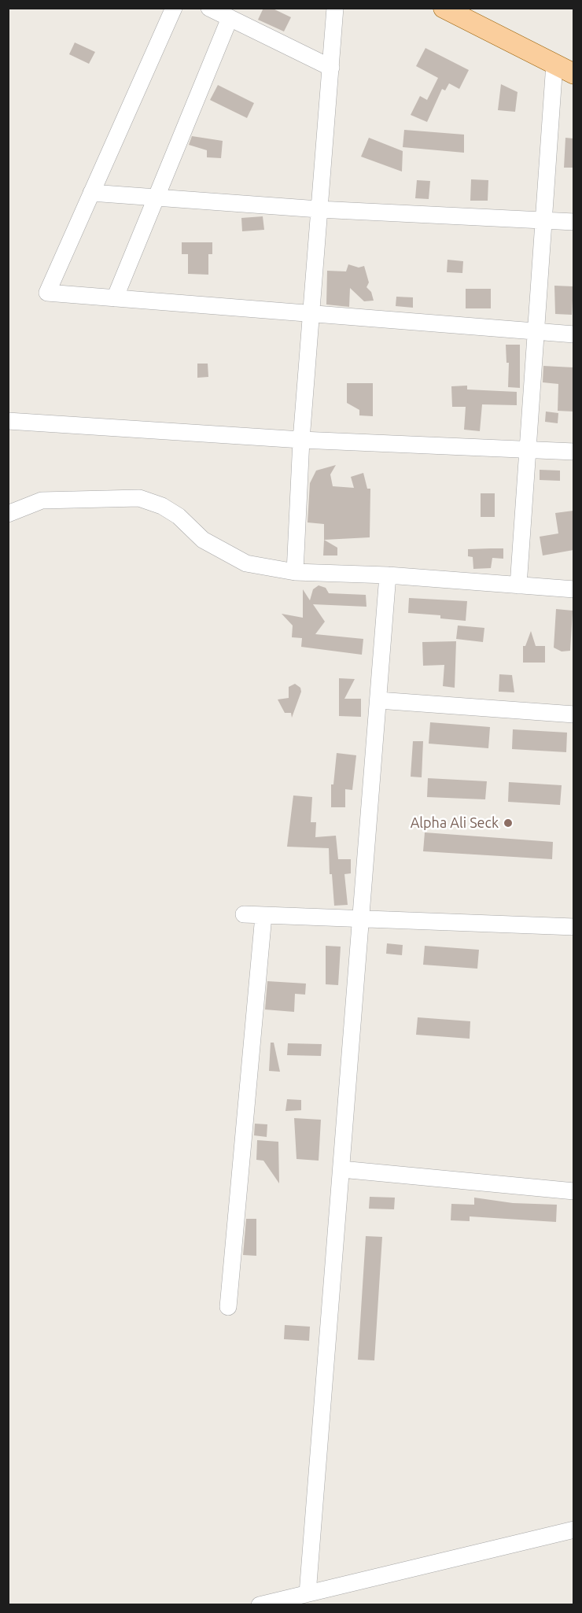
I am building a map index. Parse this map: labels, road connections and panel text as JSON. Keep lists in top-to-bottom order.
{
  "places": ["Alpha Ali Seck"]
}
